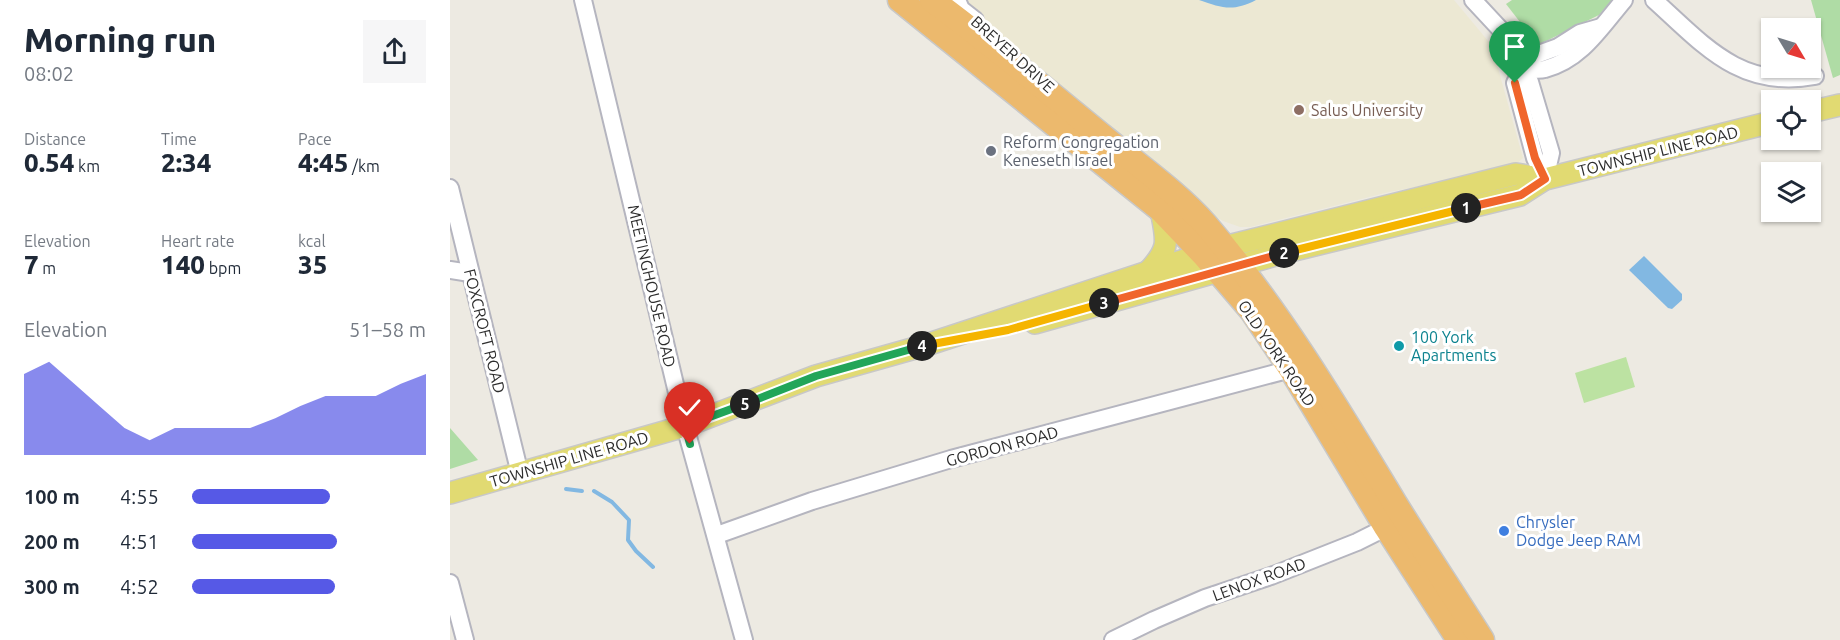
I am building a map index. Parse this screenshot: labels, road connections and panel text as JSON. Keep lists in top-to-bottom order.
{
  "streets": {
    "highway": ["OLD YORK ROAD"],
    "main road": ["TOWNSHIP LINE ROAD"],
    "street": [
      "BREYER DRIVE",
      "MEETINGHOUSE ROAD",
      "FOXCROFT ROAD",
      "GORDON ROAD",
      "LENOX ROAD"
    ]
  },
  "crossings": [
    ["BREYER DRIVE", "OLD YORK ROAD"],
    ["TOWNSHIP LINE ROAD", "MEETINGHOUSE ROAD"],
    ["TOWNSHIP LINE ROAD", "FOXCROFT ROAD"],
    ["TOWNSHIP LINE ROAD", "OLD YORK ROAD"],
    ["MEETINGHOUSE ROAD", "GORDON ROAD"],
    ["OLD YORK ROAD", "GORDON ROAD"],
    ["OLD YORK ROAD", "LENOX ROAD"]
  ],
  "places": [
    "Salus University",
    "Reform Congregation Keneseth Israel",
    "100 York Apartments",
    "Chrysler Dodge Jeep RAM"
  ],
  "north": "bottom right",
  "page": {
    "heading": ["Morning run", "08:02"],
    "stats": [
      ["Distance", "0.54 km"],
      ["Time", "2:34"],
      ["Pace", "4:45 /km"],
      ["Elevation", "7 m"],
      ["Heart rate", "140 bpm"],
      ["kcal", "35"]
    ],
    "pins": [
      "1",
      "2",
      "3",
      "4",
      "5"
    ],
    "chart": ["Elevation", "51–58 m"],
    "list": [
      {
        "name": "100 m",
        "note": "4:55"
      },
      {
        "name": "200 m",
        "note": "4:51"
      },
      {
        "name": "300 m",
        "note": "4:52"
      }
    ]
  }
}
